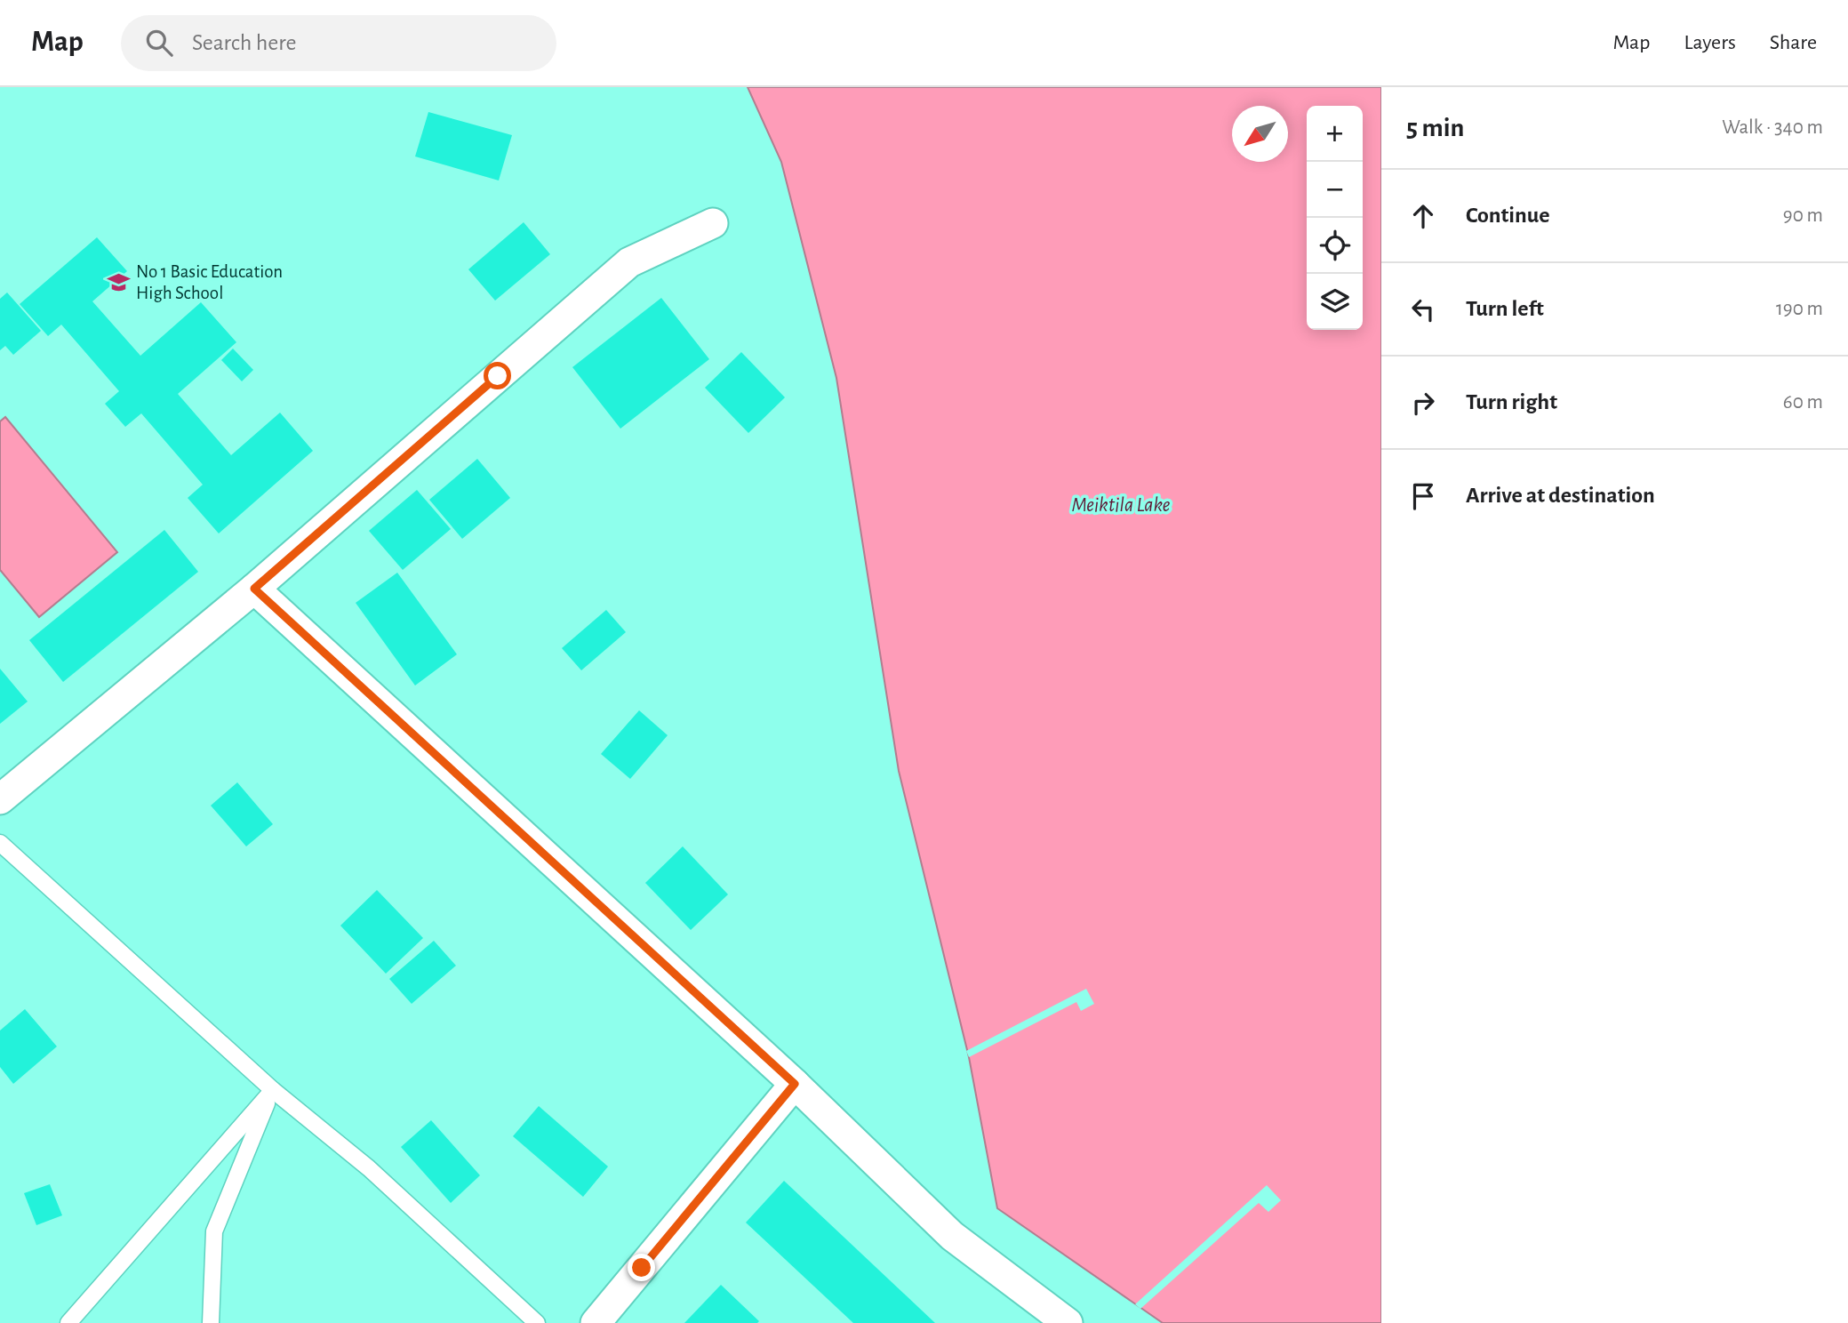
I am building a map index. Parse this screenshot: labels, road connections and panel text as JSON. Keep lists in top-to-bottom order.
{
  "water": ["Meiktila Lake"],
  "places": {
    "school or university": ["No 1 Basic Education High School"]
  },
  "north": "bottom left",
  "page": {
    "header": "Map",
    "search": "Search here",
    "nav": ["Map", "Layers", "Share"],
    "heading": ["5 min", "Walk · 340 m"],
    "map_buttons": ["+", "−"],
    "list": [
      ["Continue", "90 m"],
      ["Turn left", "190 m"],
      ["Turn right", "60 m"],
      "Arrive at destination"
    ]
  }
}
